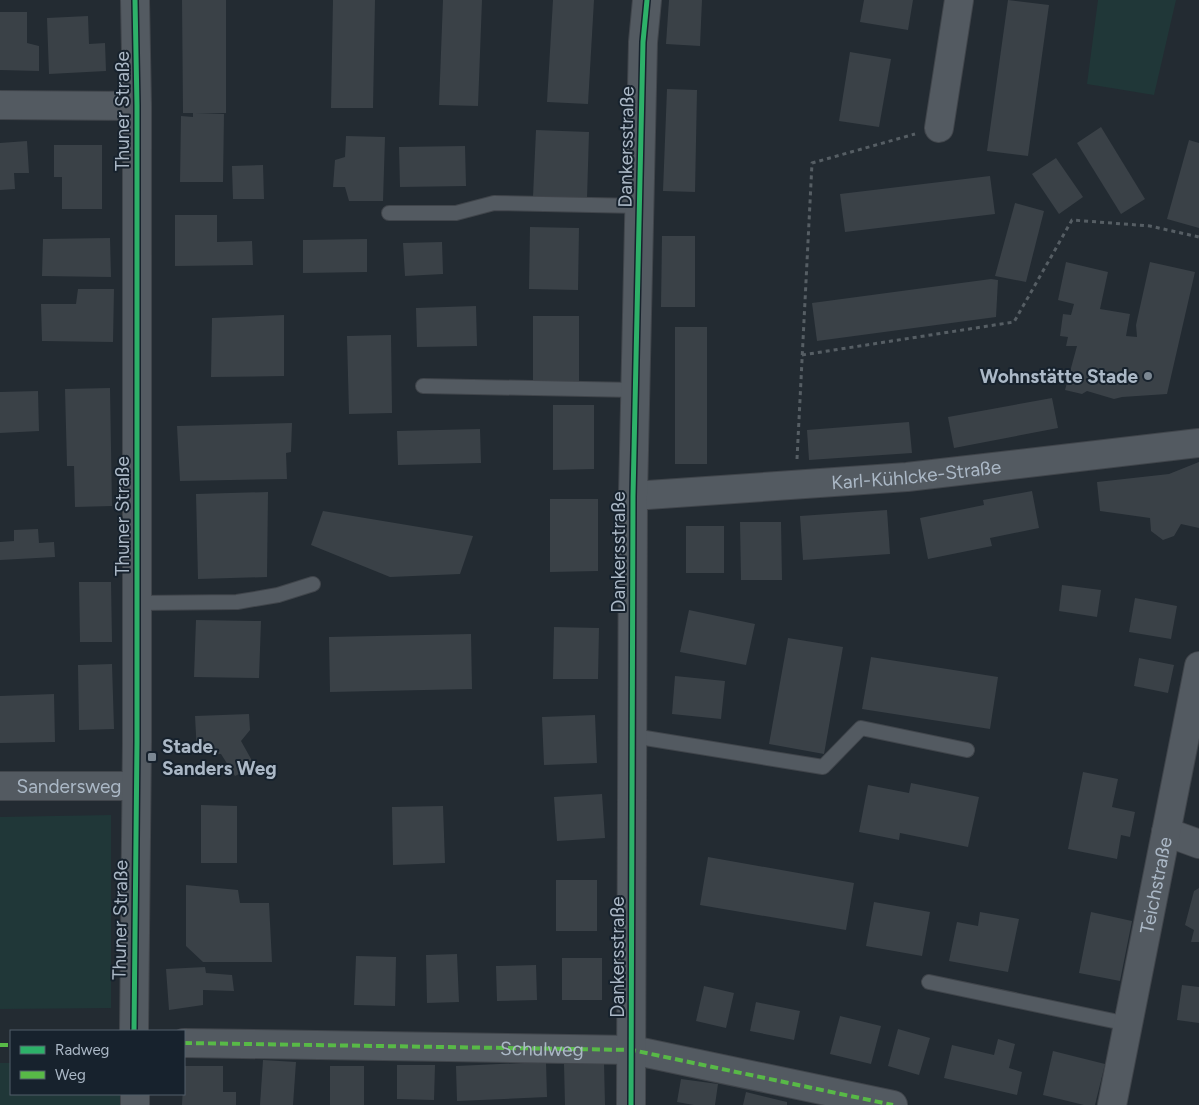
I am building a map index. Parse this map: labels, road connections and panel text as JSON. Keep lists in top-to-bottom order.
{
  "streets": {
    "street": [
      "Thuner Straße",
      "Dankersstraße",
      "Karl-Kühlcke-Straße",
      "Sandersweg",
      "Teichstraße",
      "Schulweg"
    ]
  },
  "crossings": [
    ["Thuner Straße", "Sandersweg"],
    ["Dankersstraße", "Karl-Kühlcke-Straße"],
    ["Dankersstraße", "Schulweg"]
  ],
  "places": {
    "other": ["Wohnstätte Stade"],
    "transit": ["Stade, Sanders Weg"]
  },
  "legend": ["Radweg", "Weg"]
}
